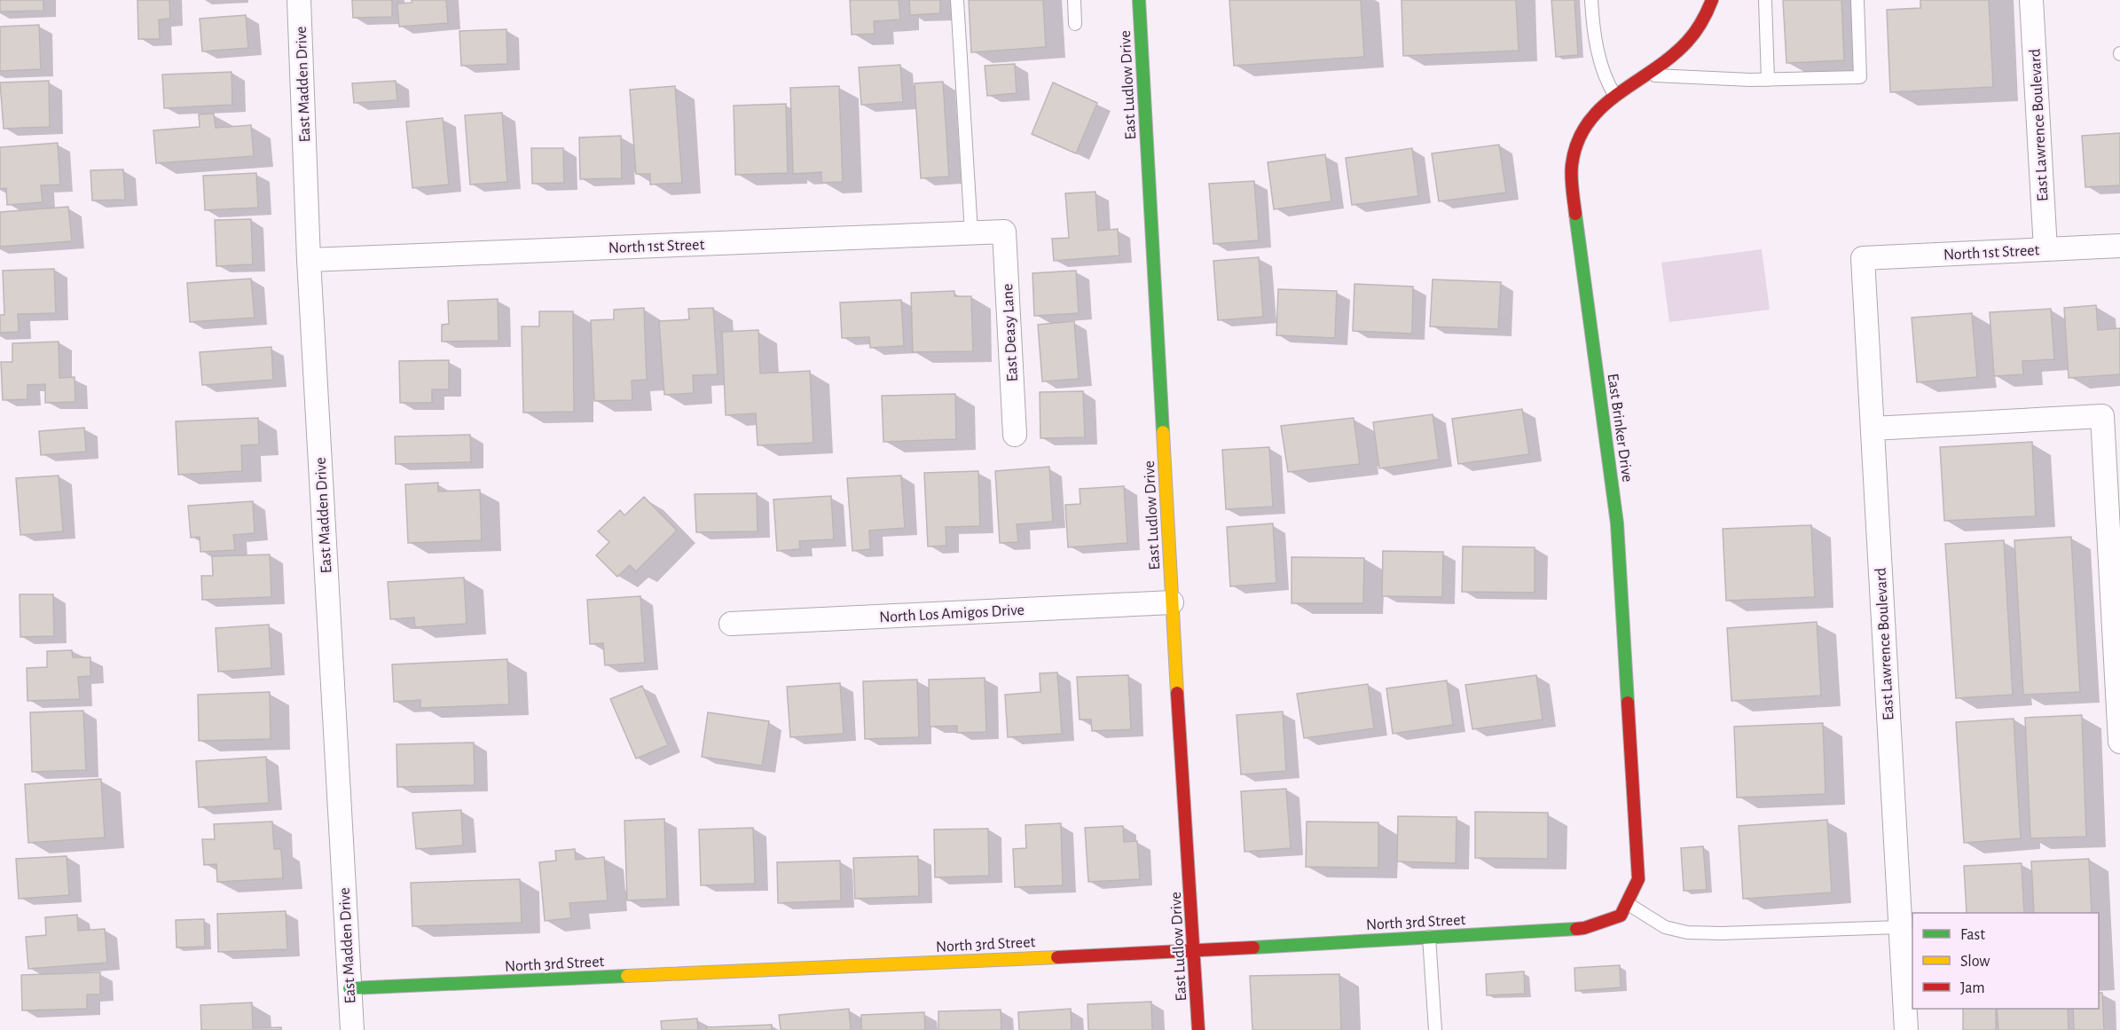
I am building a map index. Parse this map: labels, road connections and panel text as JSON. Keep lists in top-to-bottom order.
{
  "streets": {
    "street": [
      "East Madden Drive",
      "East Ludlow Drive",
      "East Lawrence Boulevard",
      "North 1st Street",
      "East Deasy Lane",
      "East Brinker Drive",
      "North Los Amigos Drive",
      "North 3rd Street"
    ]
  },
  "crossings": [
    ["East Madden Drive", "North 1st Street"],
    ["East Madden Drive", "North 3rd Street"],
    ["East Ludlow Drive", "North Los Amigos Drive"],
    ["East Ludlow Drive", "North 3rd Street"],
    ["East Lawrence Boulevard", "North 1st Street"],
    ["North 1st Street", "East Deasy Lane"],
    ["East Brinker Drive", "North 3rd Street"]
  ],
  "legend": ["Fast", "Slow", "Jam"]
}
